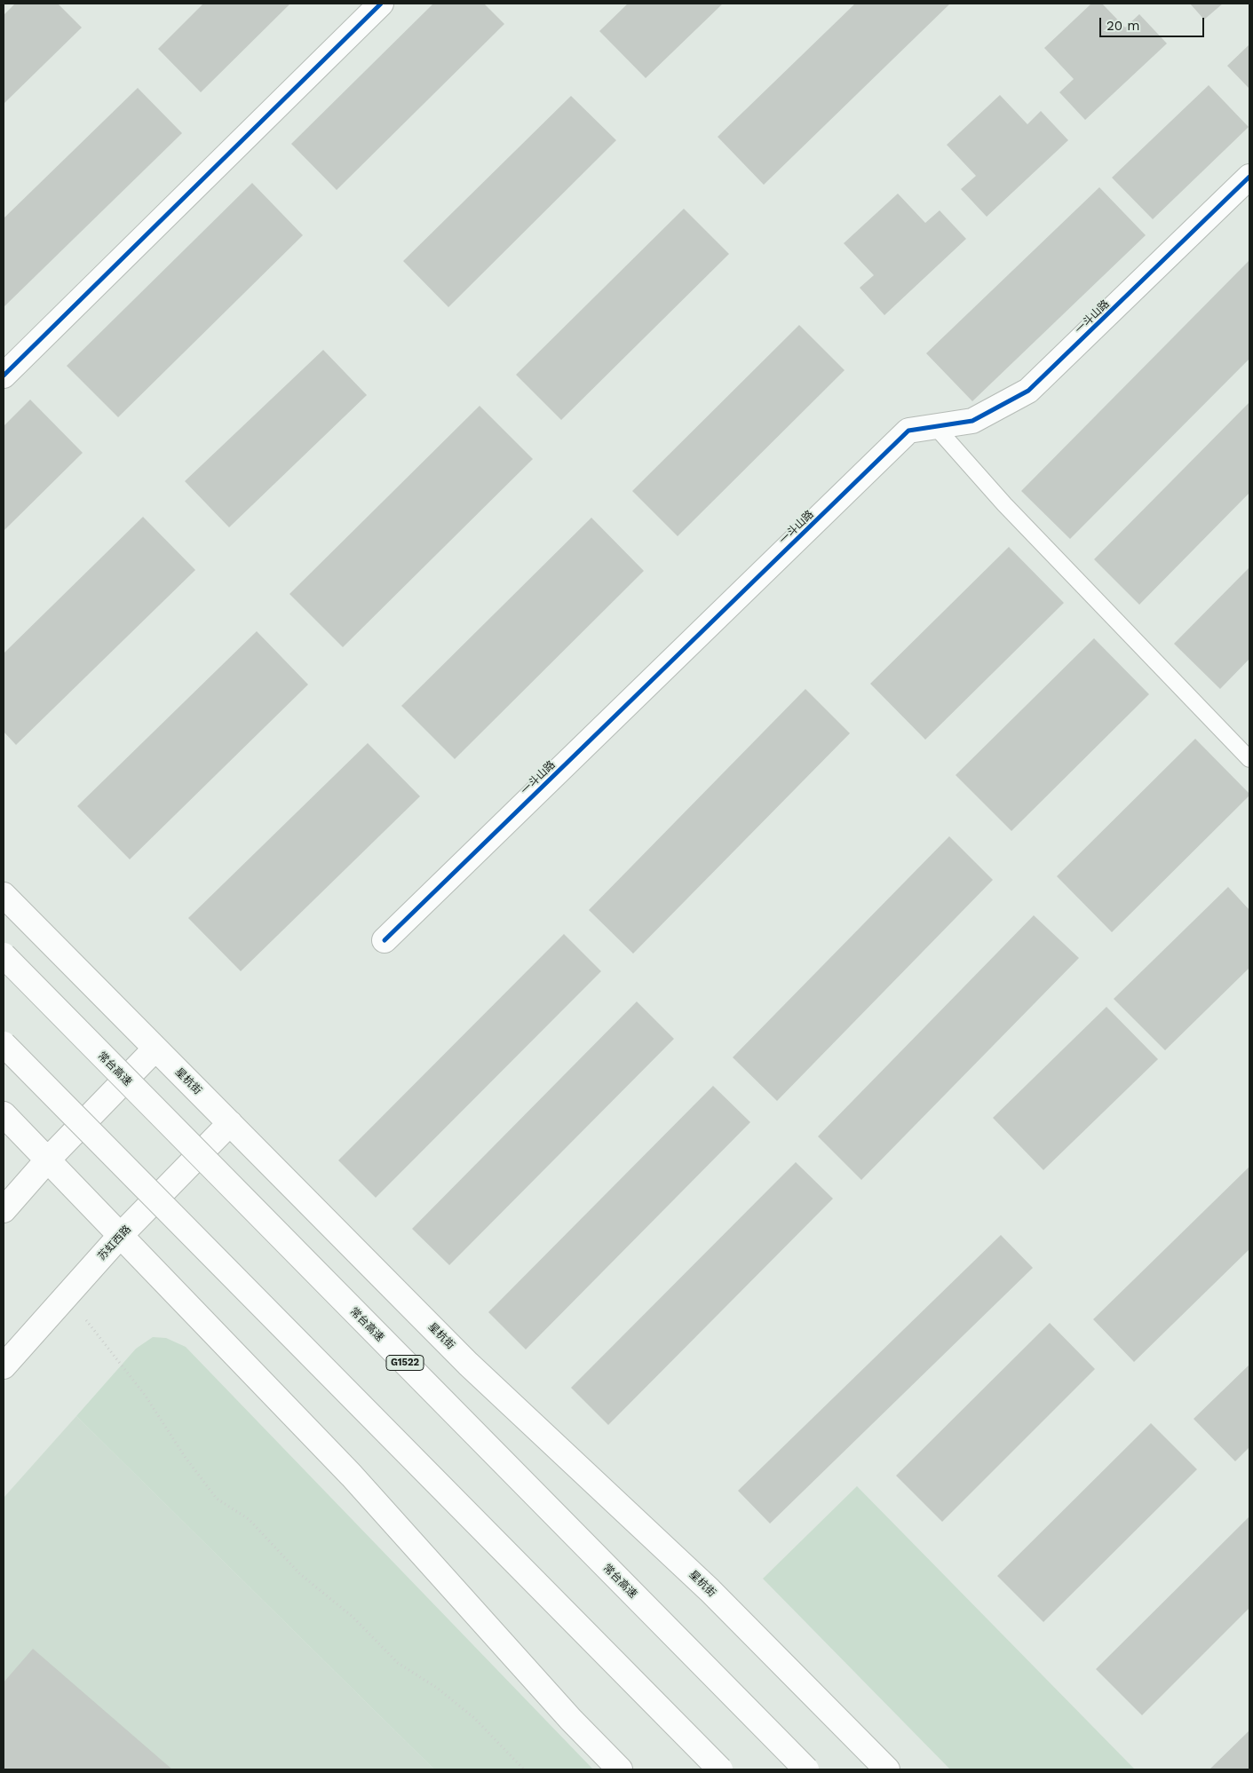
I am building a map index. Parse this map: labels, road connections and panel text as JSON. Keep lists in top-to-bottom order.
{
  "streets": {
    "main road": [
      "一斗山路",
      "常台高速",
      "星杭街",
      "苏虹西路",
      "G1522"
    ]
  },
  "crossings": [
    ["星杭街", "苏虹西路"]
  ],
  "scale_bar": "20 m"
}
